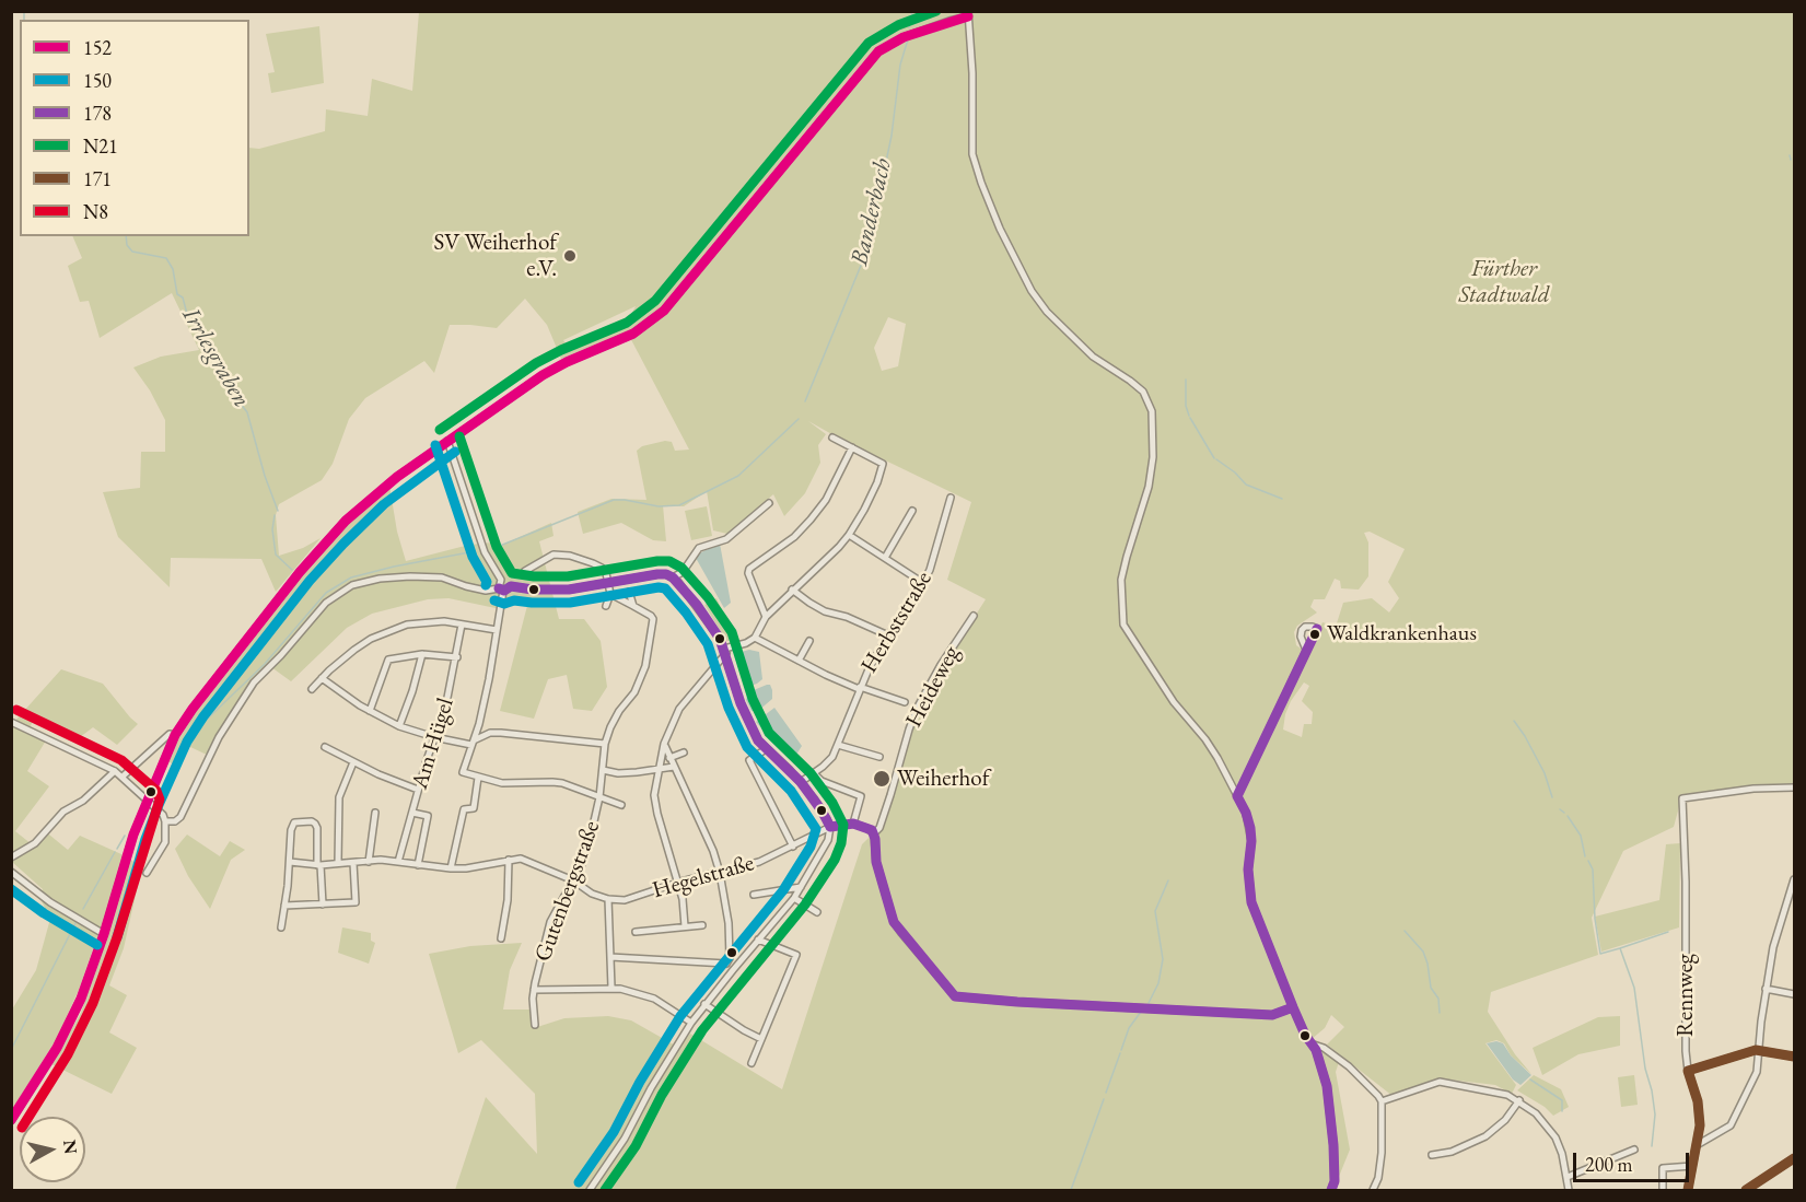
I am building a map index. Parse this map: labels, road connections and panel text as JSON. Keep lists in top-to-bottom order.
{
  "streets": {
    "street": [
      "Herbststraße",
      "Heideweg",
      "Am Hügel",
      "Hegelstraße",
      "Gutenbergstraße",
      "Rennweg"
    ]
  },
  "water": ["Banderbach", "Irrlesgraben"],
  "parks": ["Fürther Stadtwald"],
  "places": ["SV Weiherhof e.V.", "Waldkrankenhaus", "Weiherhof"],
  "lines": [
    "transit line N21",
    "transit line 152",
    "transit line 150",
    "transit line 178",
    "transit line N8",
    "transit line 171"
  ],
  "legend": [
    "152",
    "150",
    "178",
    "N21",
    "171",
    "N8"
  ],
  "scale_bar": "200 m",
  "north": "right"
}
